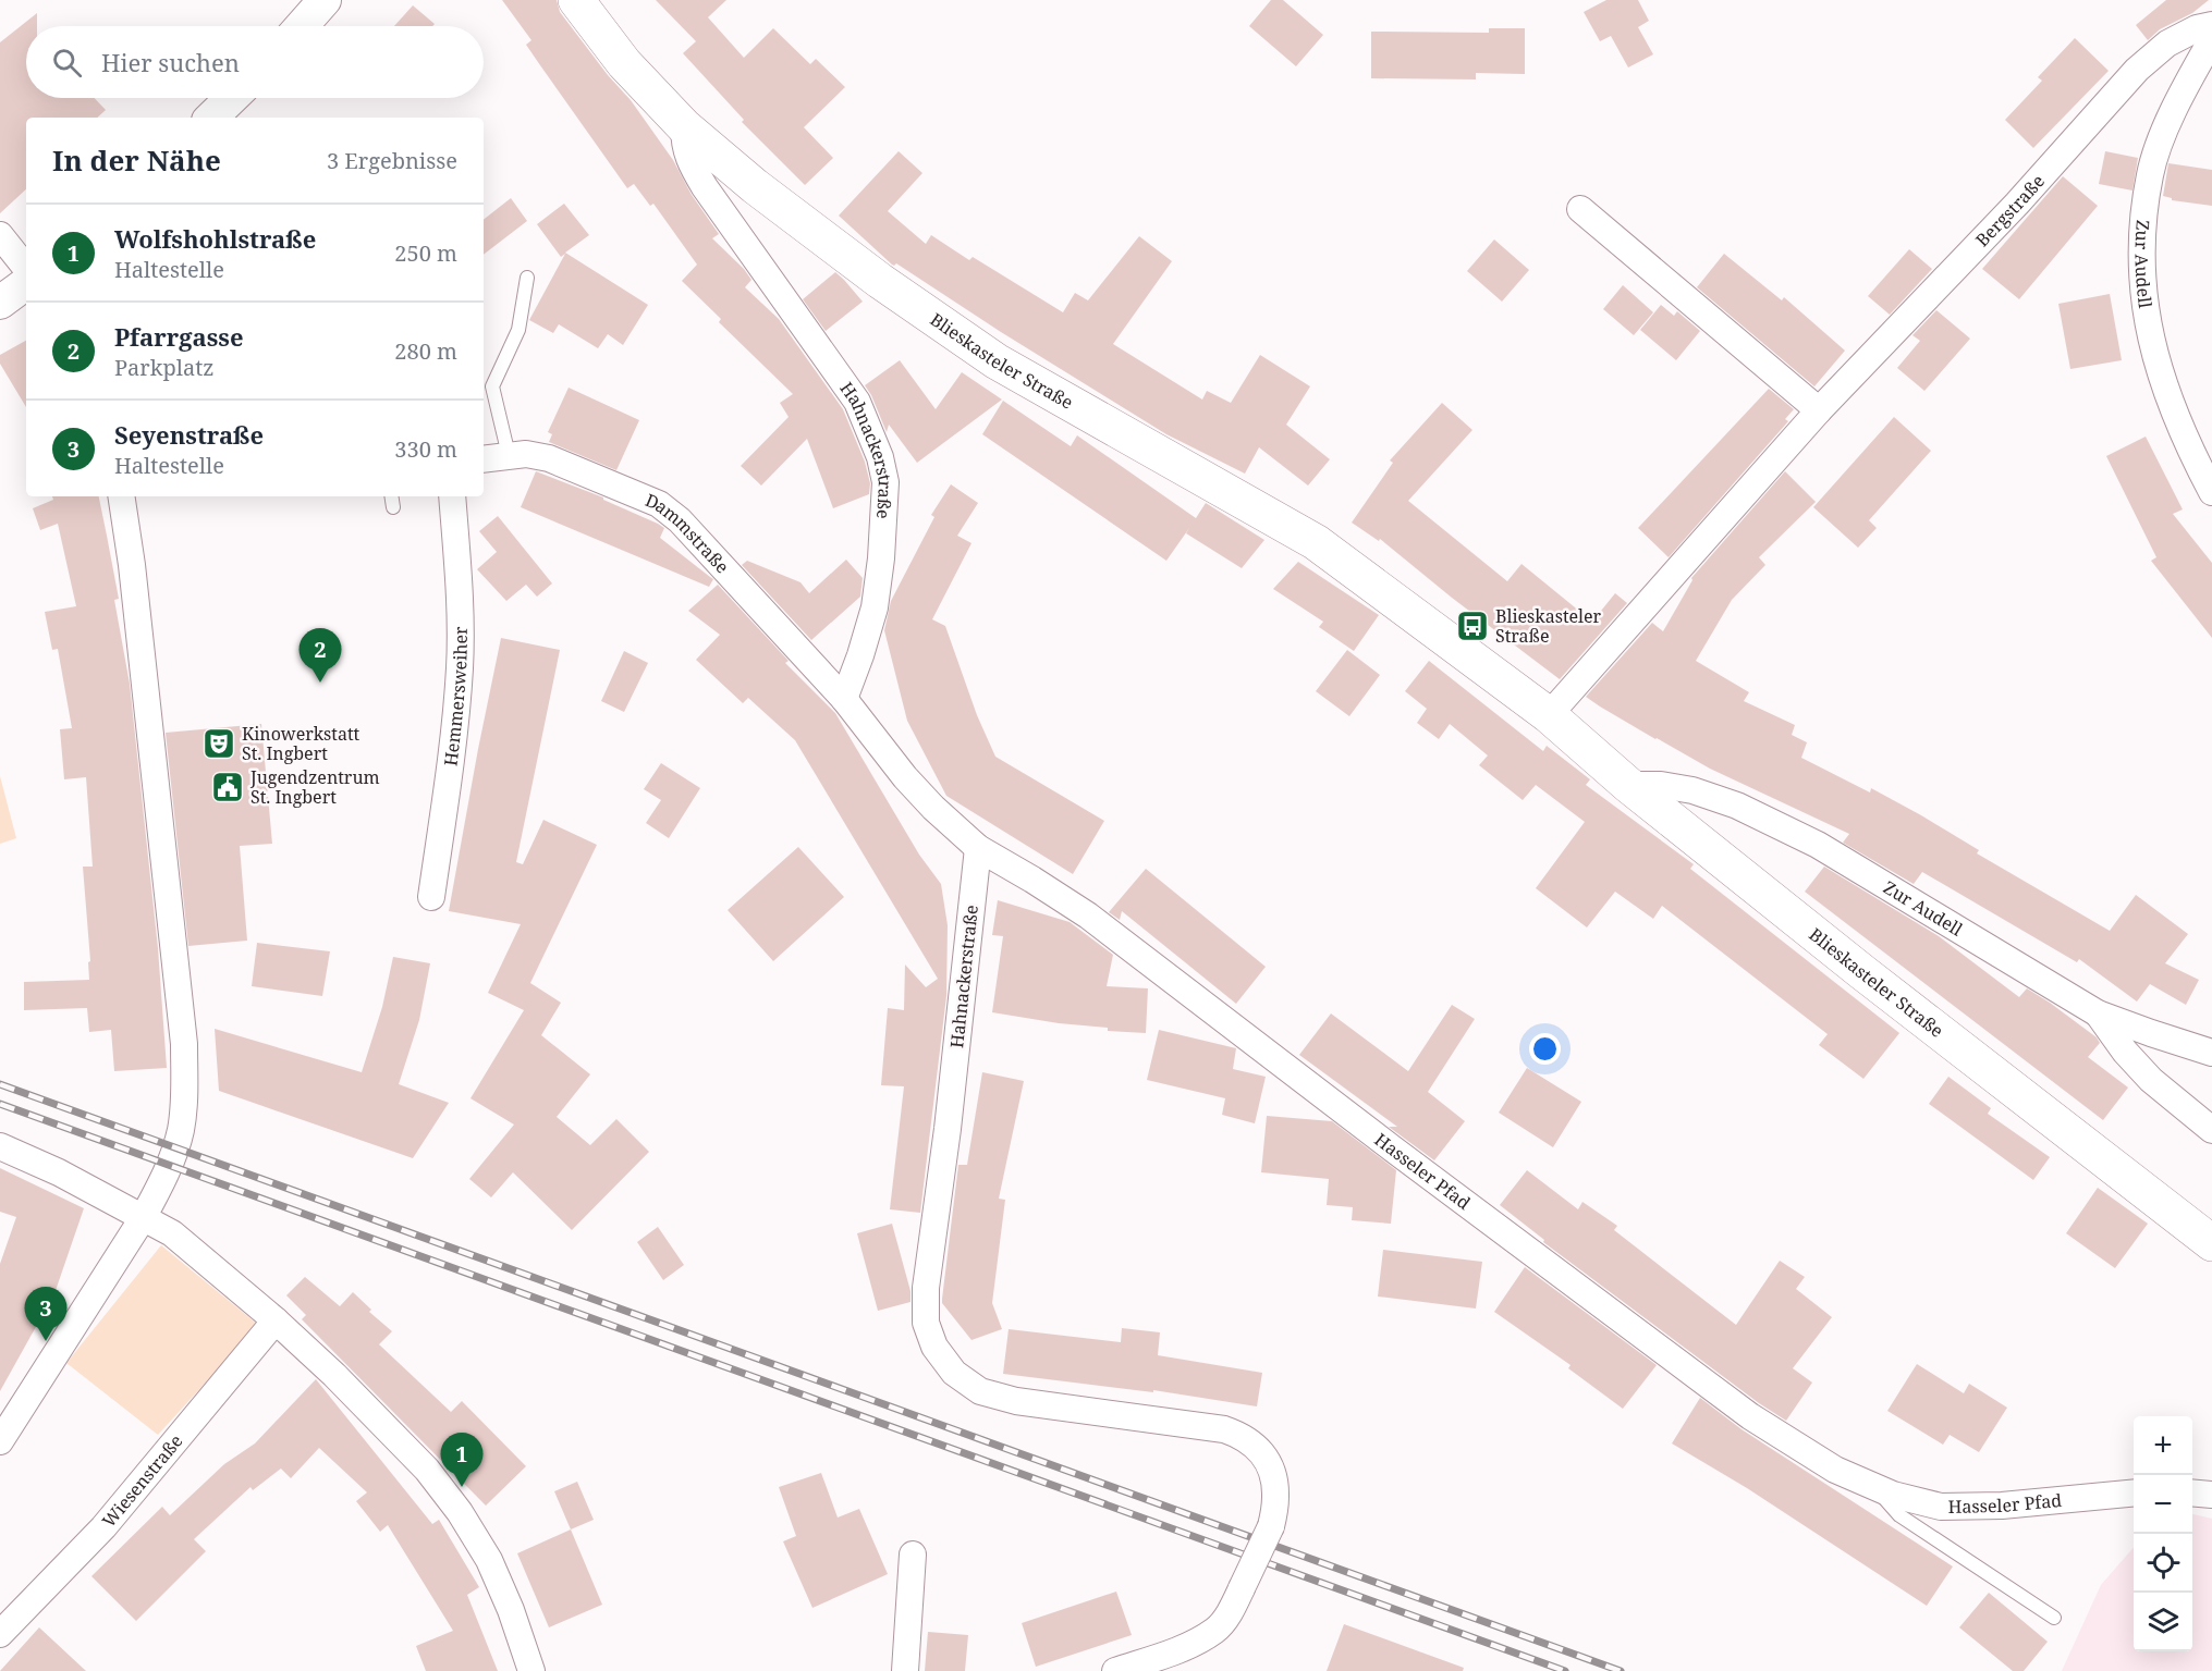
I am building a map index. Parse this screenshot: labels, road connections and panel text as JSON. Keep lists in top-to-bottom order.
{
  "streets": {
    "main road": ["Blieskasteler Straße"],
    "street": [
      "Bergstraße",
      "Zur Audell",
      "Hahnackerstraße",
      "Dammstraße",
      "Hemmersweiher",
      "Hasseler Pfad",
      "Wiesenstraße"
    ]
  },
  "crossings": [
    ["Bergstraße", "Blieskasteler Straße"],
    ["Zur Audell", "Blieskasteler Straße"],
    ["Blieskasteler Straße", "Hahnackerstraße"],
    ["Hahnackerstraße", "Dammstraße"],
    ["Hahnackerstraße", "Hasseler Pfad"]
  ],
  "places": {
    "bus stop": ["Blieskasteler Straße"],
    "theatre": ["Kinowerkstatt St. Ingbert"],
    "public building": ["Jugendzentrum St. Ingbert"]
  },
  "page": {
    "search": "Hier suchen",
    "heading": ["In der Nähe", "3 Ergebnisse"],
    "list": [
      {
        "mark": "1",
        "name": "Wolfshohlstraße",
        "note": "Haltestelle",
        "value": "250 m"
      },
      {
        "mark": "2",
        "name": "Pfarrgasse",
        "note": "Parkplatz",
        "value": "280 m"
      },
      {
        "mark": "3",
        "name": "Seyenstraße",
        "note": "Haltestelle",
        "value": "330 m"
      }
    ],
    "pins": ["2", "3", "1"],
    "map_buttons": ["+", "−"]
  }
}
